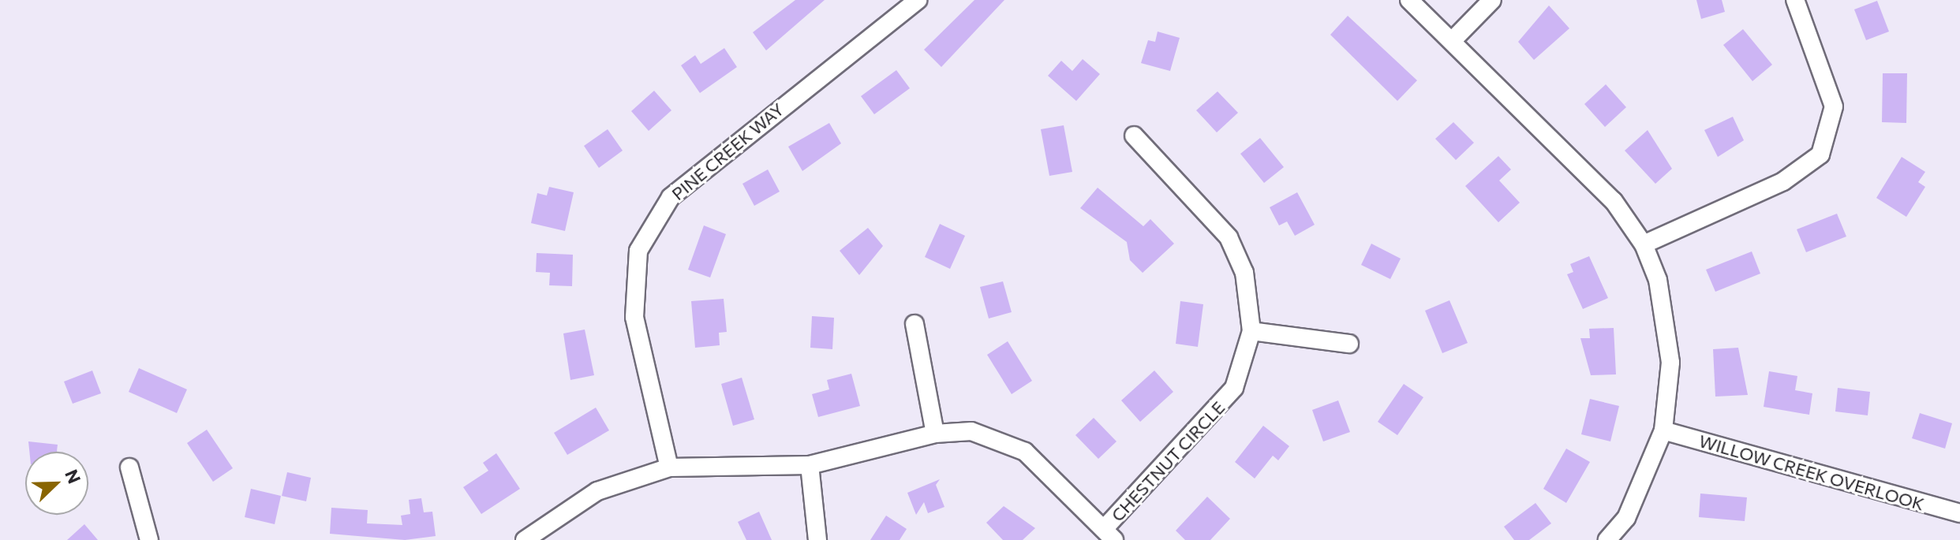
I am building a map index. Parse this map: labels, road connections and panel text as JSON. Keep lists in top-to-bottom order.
{
  "streets": {
    "street": ["PINE CREEK WAY", "CHESTNUT CIRCLE", "WILLOW CREEK OVERLOOK"]
  },
  "north": "top right"
}
